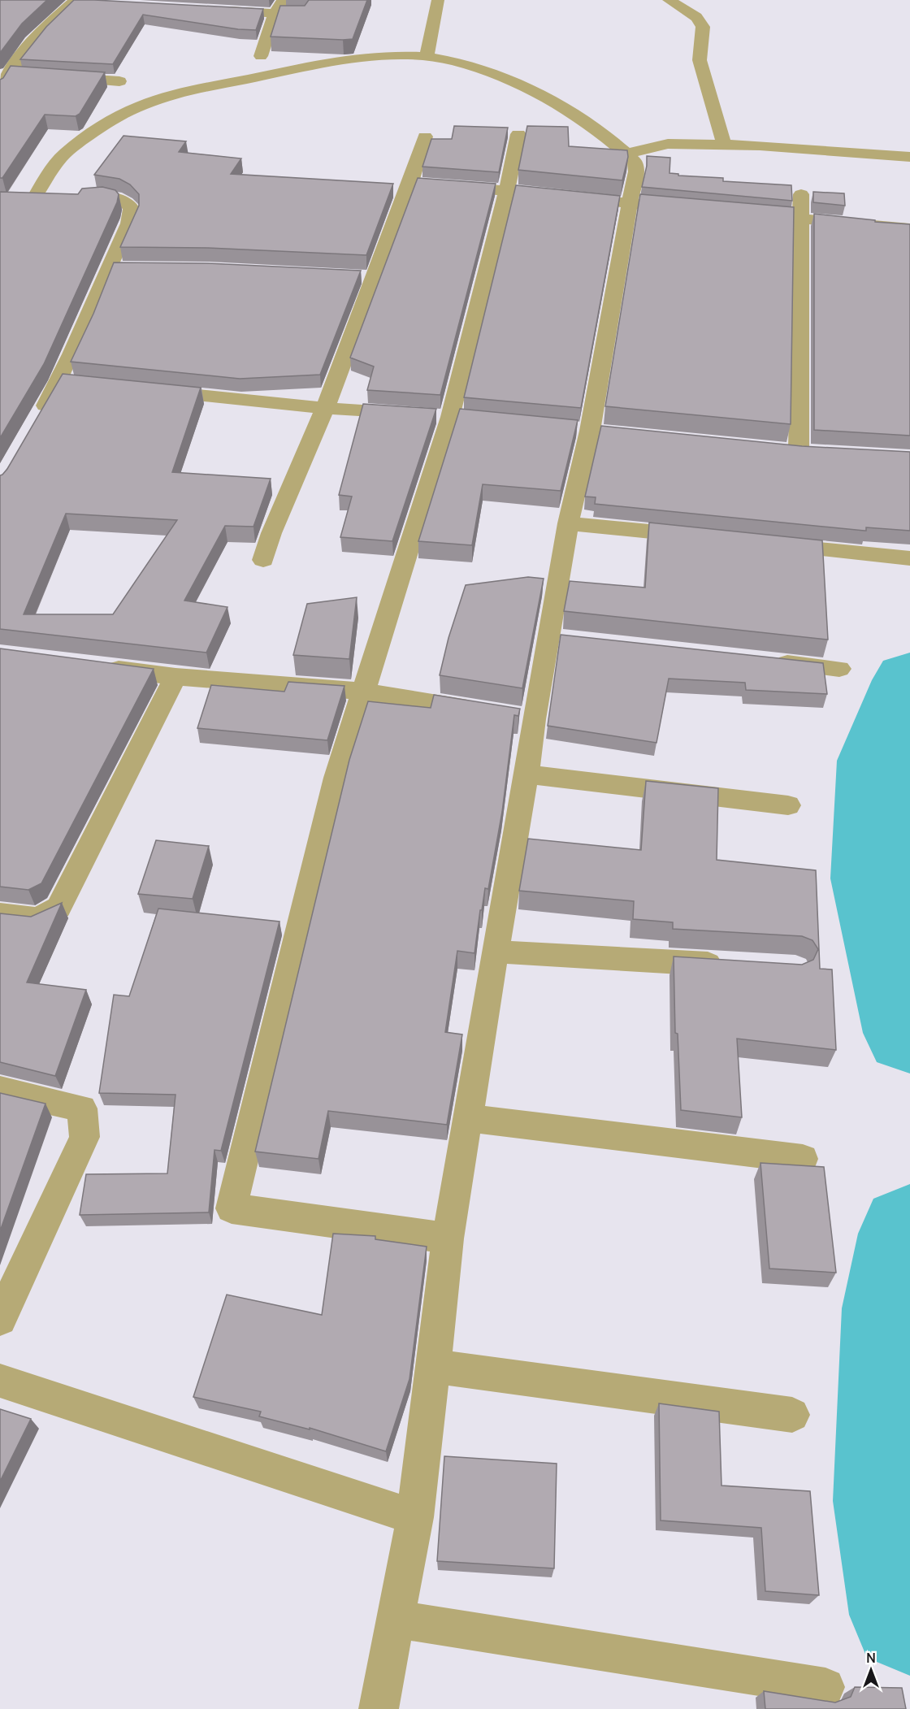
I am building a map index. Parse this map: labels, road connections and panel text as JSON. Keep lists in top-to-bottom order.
{
  "north": "top"
}
